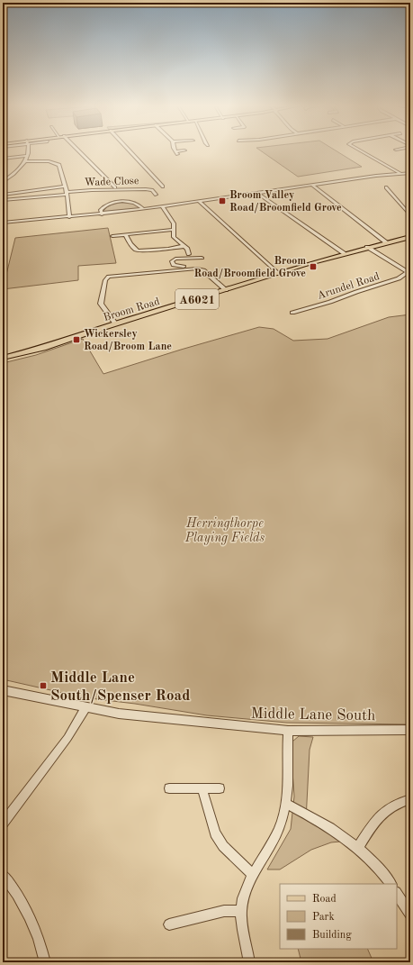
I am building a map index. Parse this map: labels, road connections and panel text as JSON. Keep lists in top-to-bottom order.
{
  "streets": {
    "main road": ["A6021", "Broom Road"],
    "street": ["Wade Close", "Arundel Road", "Middle Lane South"]
  },
  "parks": ["Herringthorpe Playing Fields"],
  "places": {
    "transit": [
      "Broom Valley Road/Broomfield Grove",
      "Broom Road/Broomfield Grove",
      "Wickersley Road/Broom Lane",
      "Middle Lane South/Spenser Road"
    ]
  },
  "legend": ["Road", "Park", "Building"]
}
